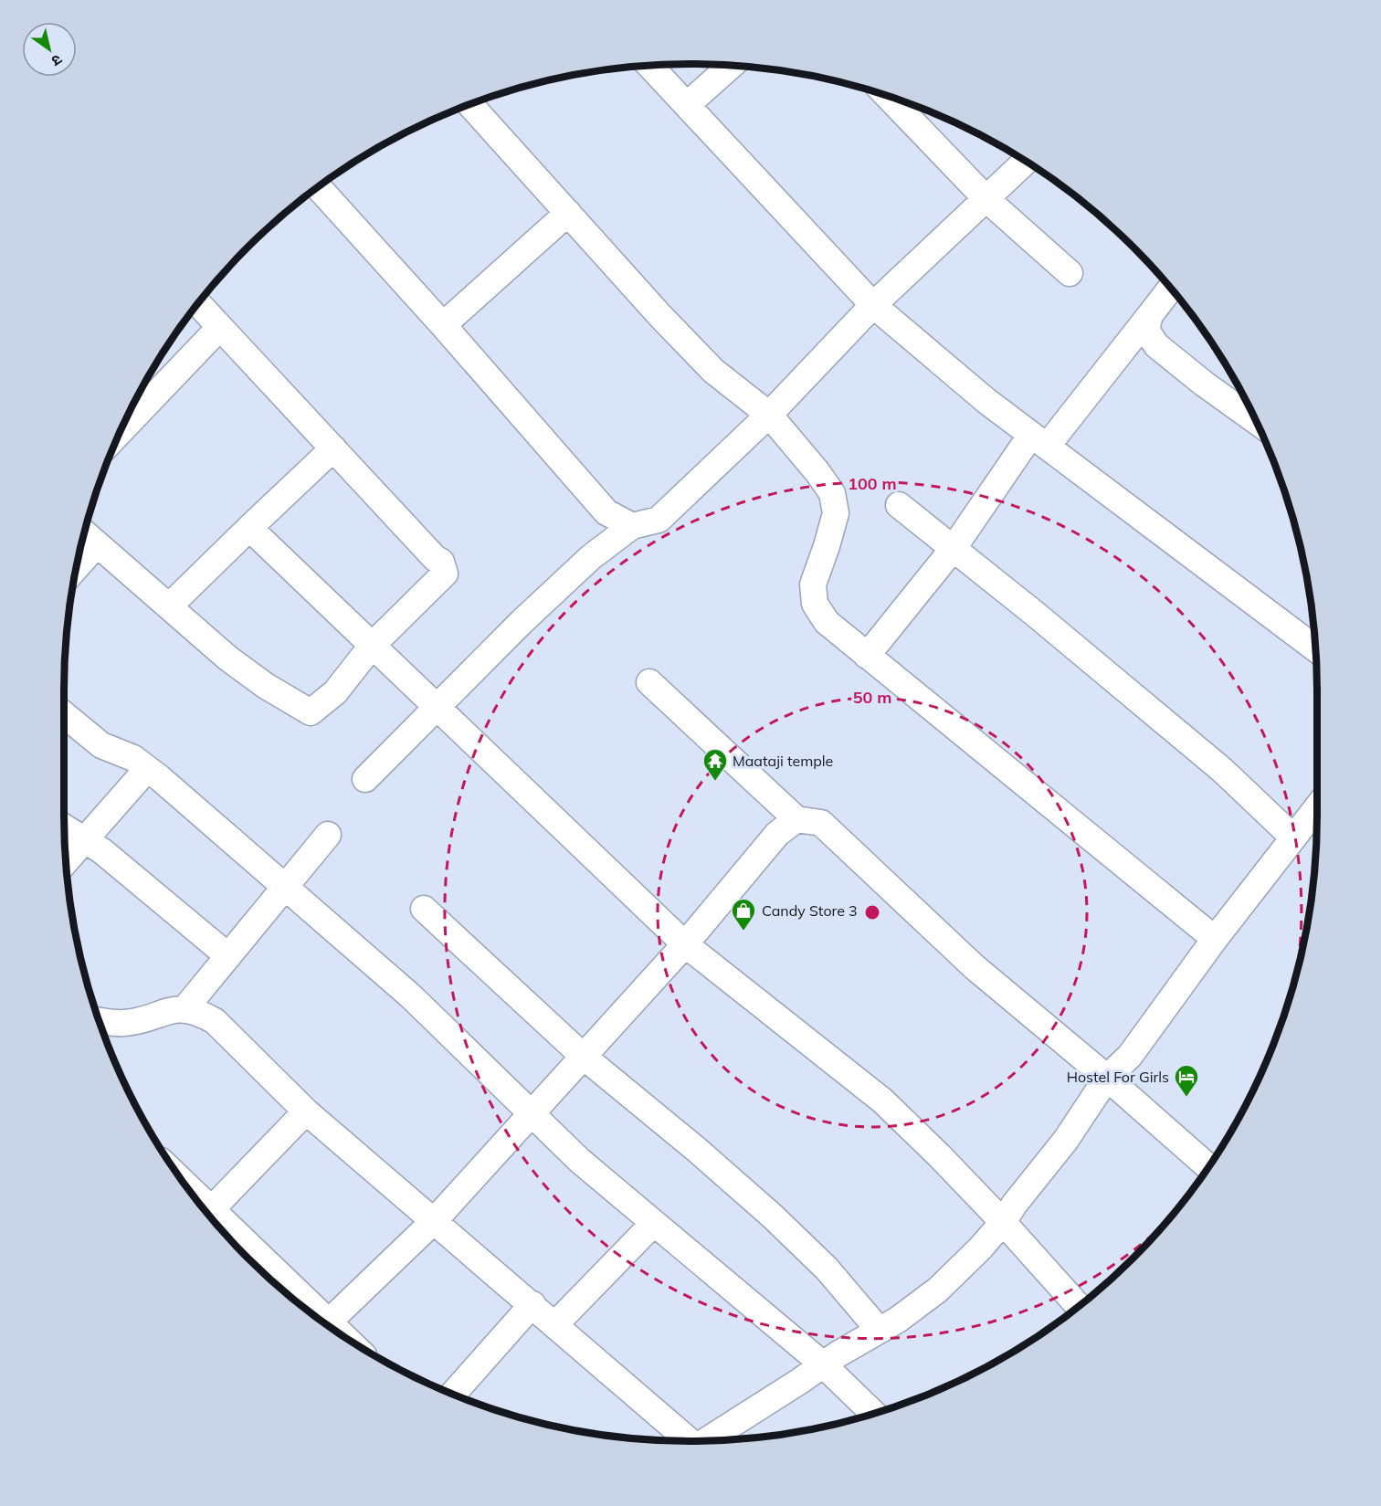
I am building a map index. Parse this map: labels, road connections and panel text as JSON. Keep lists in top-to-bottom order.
{
  "places": {
    "temple": ["Maataji temple"],
    "shop": ["Candy Store 3"],
    "hotel": ["Hostel For Girls"]
  },
  "north": "bottom right",
  "rings": ["100 m", "50 m"]
}
